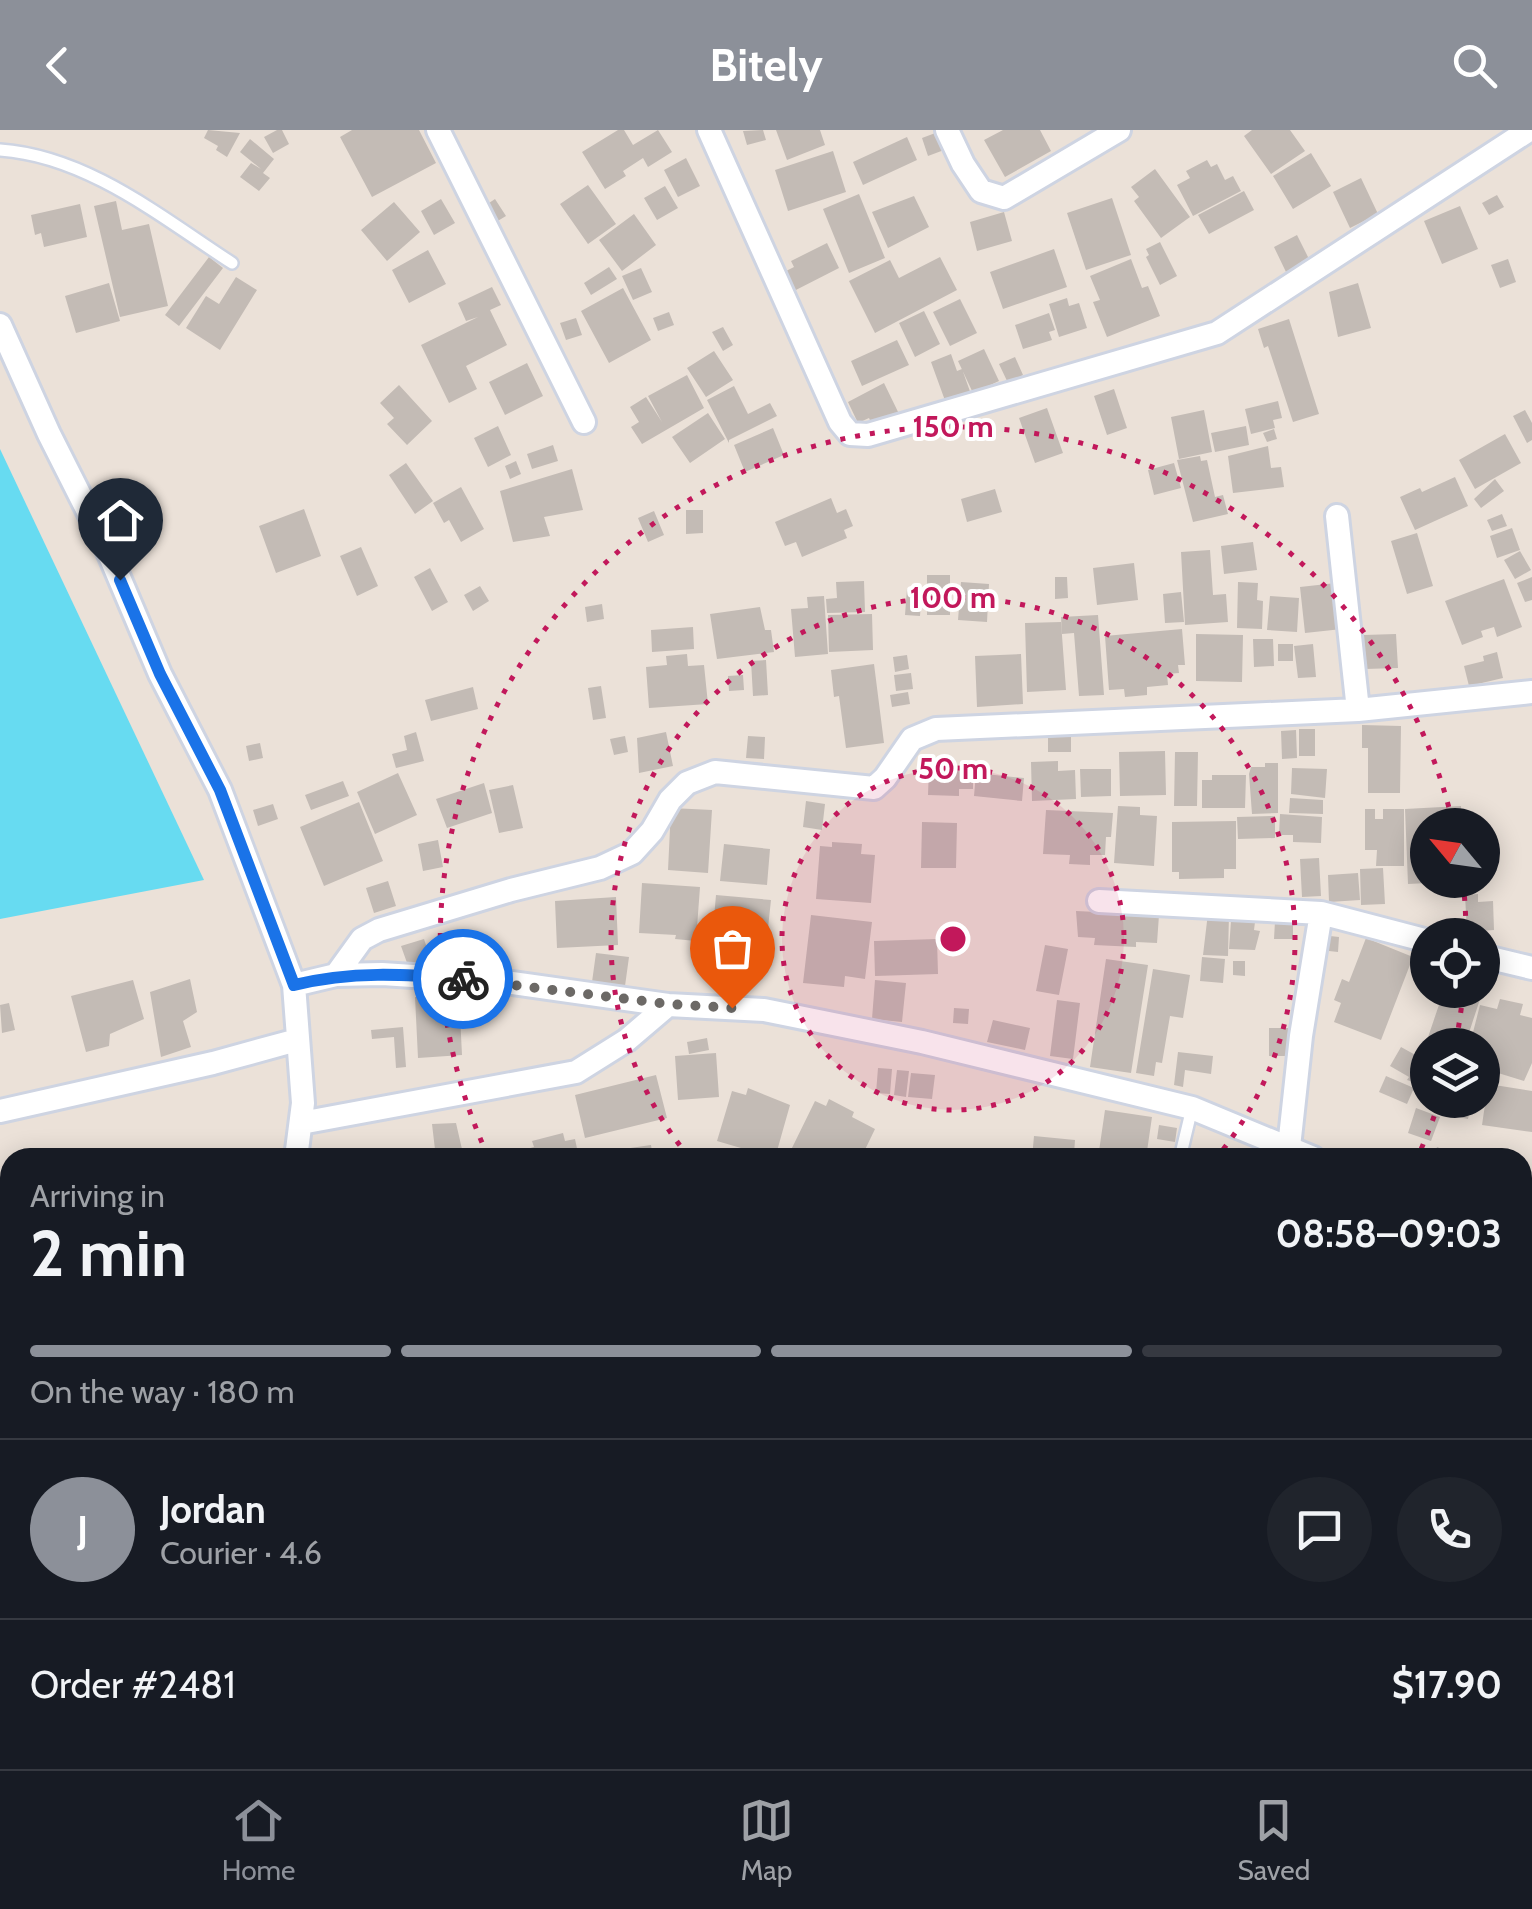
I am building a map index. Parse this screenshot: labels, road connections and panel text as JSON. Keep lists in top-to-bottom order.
{
  "north": "top left",
  "page": {
    "header": "Bitely",
    "heading": ["2 min", "Arriving in", "08:58–09:03"],
    "panel": [
      "Jordan",
      "Courier · 4.6",
      "Order #2481",
      "$17.90"
    ],
    "bar": "On the way · 180 m",
    "round": "J",
    "tabs": ["Home", "Map", "Saved"]
  },
  "rings": ["150 m", "100 m", "50 m"]
}
